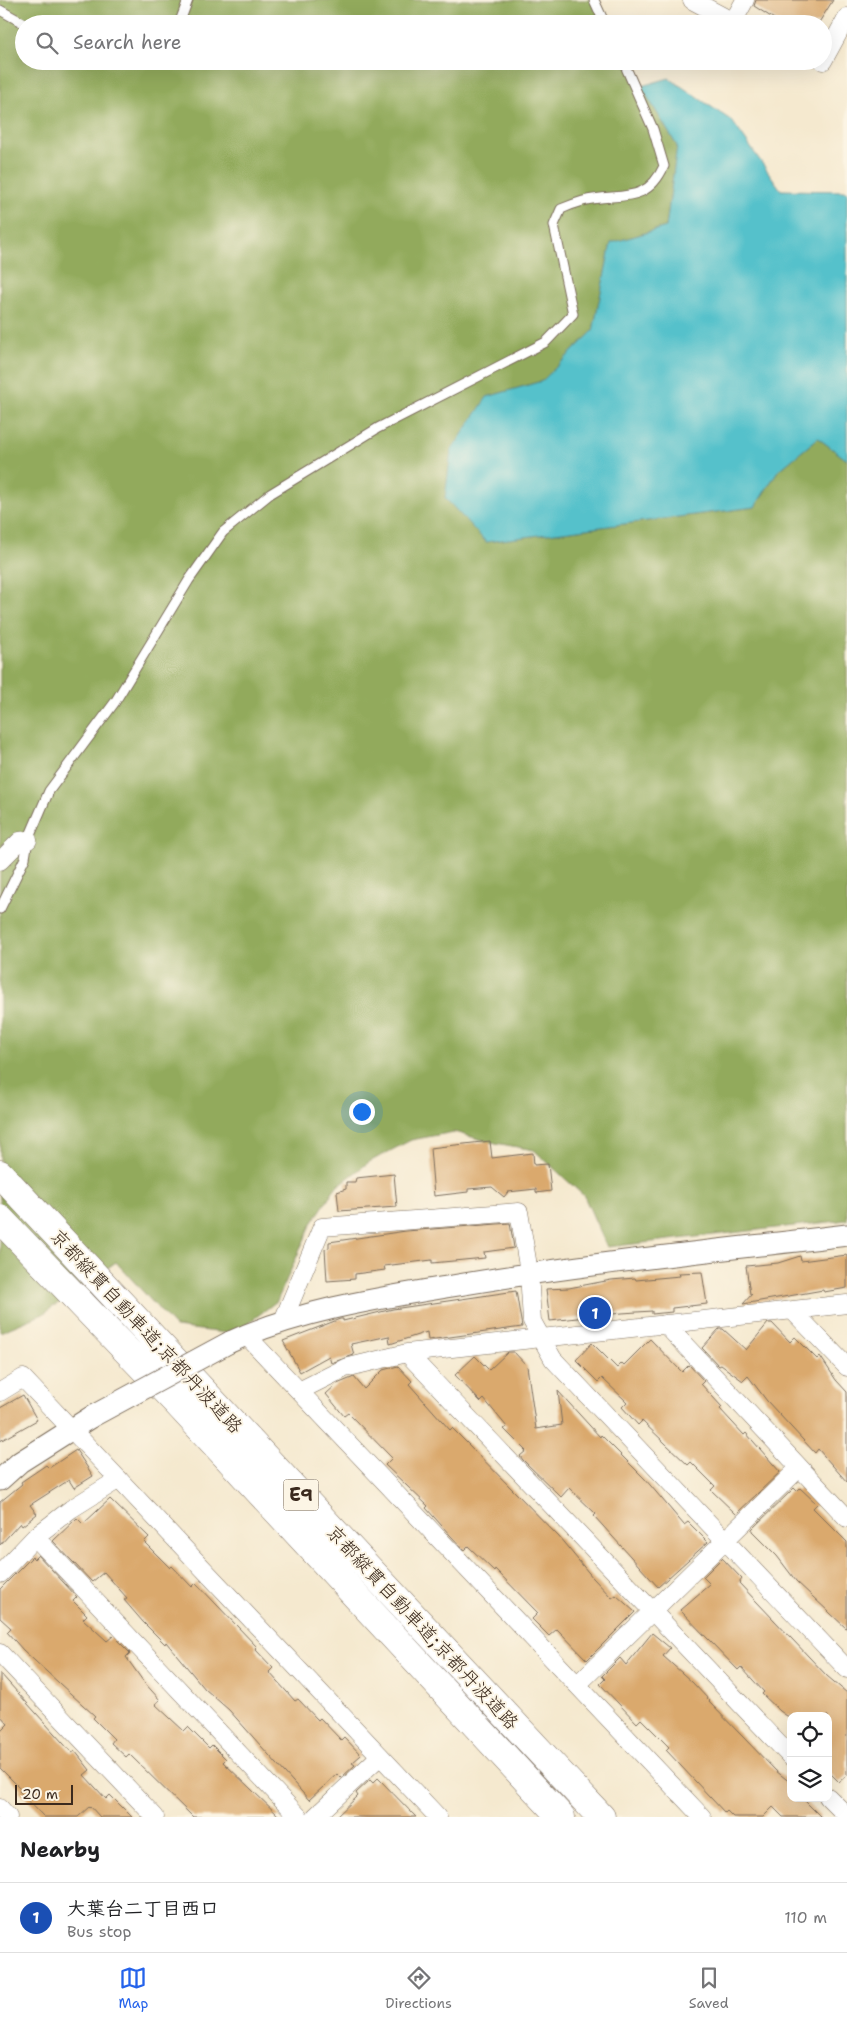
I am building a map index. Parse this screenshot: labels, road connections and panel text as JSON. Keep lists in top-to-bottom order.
{
  "streets": {
    "highway": ["京都縦貫自動車道;京都丹波道路", "E9"]
  },
  "scale_bar": "20 m",
  "page": {
    "search": "Search here",
    "pins": "1",
    "scale": "20 m",
    "heading": "Nearby",
    "list": [
      {
        "mark": "1",
        "name": "大葉台二丁目西口",
        "note": "Bus stop",
        "value": "110 m"
      }
    ],
    "nav": ["Map", "Directions", "Saved"]
  }
}
